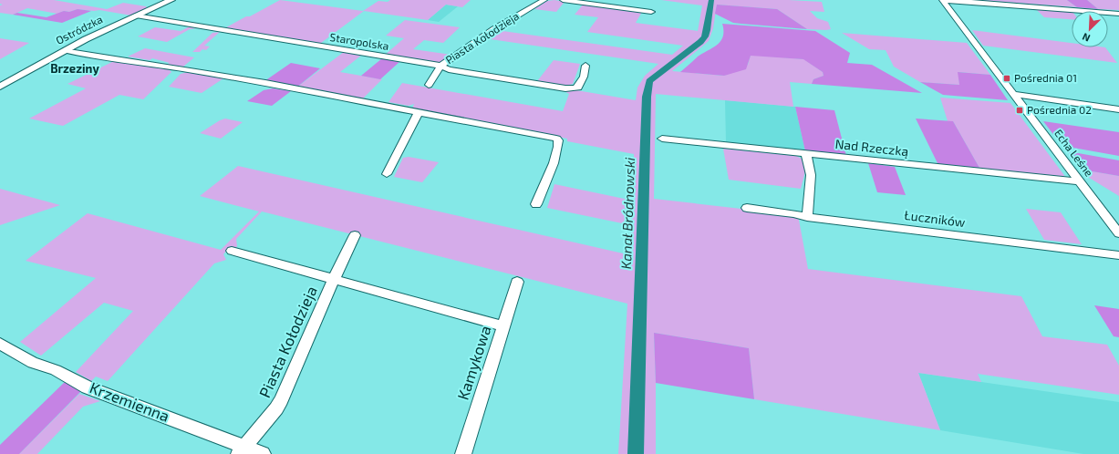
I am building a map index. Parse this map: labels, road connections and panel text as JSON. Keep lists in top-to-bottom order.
{
  "streets": {
    "street": [
      "Ostródzka",
      "Piasta Kołodzieja",
      "Staropolska",
      "Nad Rzeczką",
      "Echa Leśne",
      "Łuczników",
      "Kamykowa",
      "Krzemienna"
    ]
  },
  "crossings": [
    ["Ostródzka", "Staropolska"],
    ["Piasta Kołodzieja", "Staropolska"],
    ["Piasta Kołodzieja", "Krzemienna"],
    ["Nad Rzeczką", "Echa Leśne"]
  ],
  "districts": ["Brzeziny"],
  "water": ["Kanał Bródnowski"],
  "places": {
    "transit": ["Pośrednia 01", "Pośrednia 02"]
  },
  "north": "bottom left"
}
